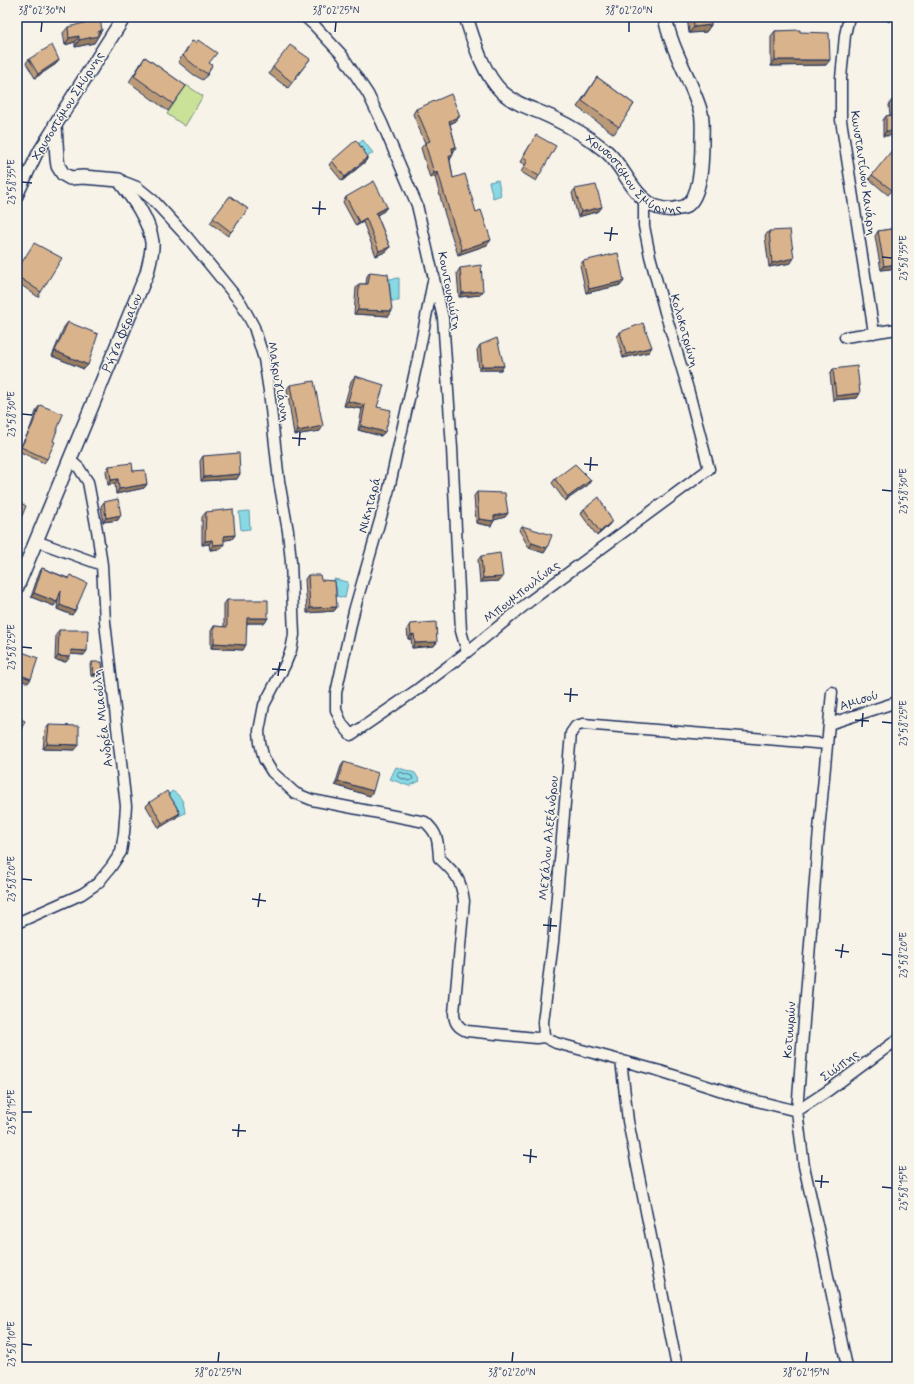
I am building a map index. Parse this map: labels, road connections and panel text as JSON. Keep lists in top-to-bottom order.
{
  "streets": {
    "street": [
      "Χρυσοστόμου Σμύρνης",
      "Κωνσταντίνου Κανάρη",
      "Κουντουριώτη",
      "Κολοκοτρώνη",
      "Ρήγα Φεραίου",
      "Μακρυγιάννη",
      "Νικηταρά",
      "Μπουμπουλίνας",
      "Αμισού",
      "Ανδρέα Μιαούλη",
      "Μεγάλου Αλεξάνδρου",
      "Κοτυωρών",
      "Σιώπης"
    ]
  },
  "crossings": [
    ["Χρυσοστόμου Σμύρνης", "Κολοκοτρώνη"],
    ["Κουντουριώτη", "Νικηταρά"],
    ["Κουντουριώτη", "Μπουμπουλίνας"],
    ["Κολοκοτρώνη", "Μπουμπουλίνας"],
    ["Ρήγα Φεραίου", "Μακρυγιάννη"],
    ["Ρήγα Φεραίου", "Ανδρέα Μιαούλη"],
    ["Μακρυγιάννη", "Μεγάλου Αλεξάνδρου"],
    ["Νικηταρά", "Μπουμπουλίνας"],
    ["Αμισού", "Κοτυωρών"],
    ["Μεγάλου Αλεξάνδρου", "Κοτυωρών"],
    ["Κοτυωρών", "Σιώπης"]
  ],
  "coordinates": [
    "38°02'30\"N",
    "38°02'25\"N",
    "38°02'20\"N",
    "23°58'35\"E",
    "23°58'30\"E",
    "23°58'25\"E",
    "23°58'20\"E",
    "23°58'15\"E",
    "23°58'10\"E",
    "38°02'15\"N"
  ]
}
